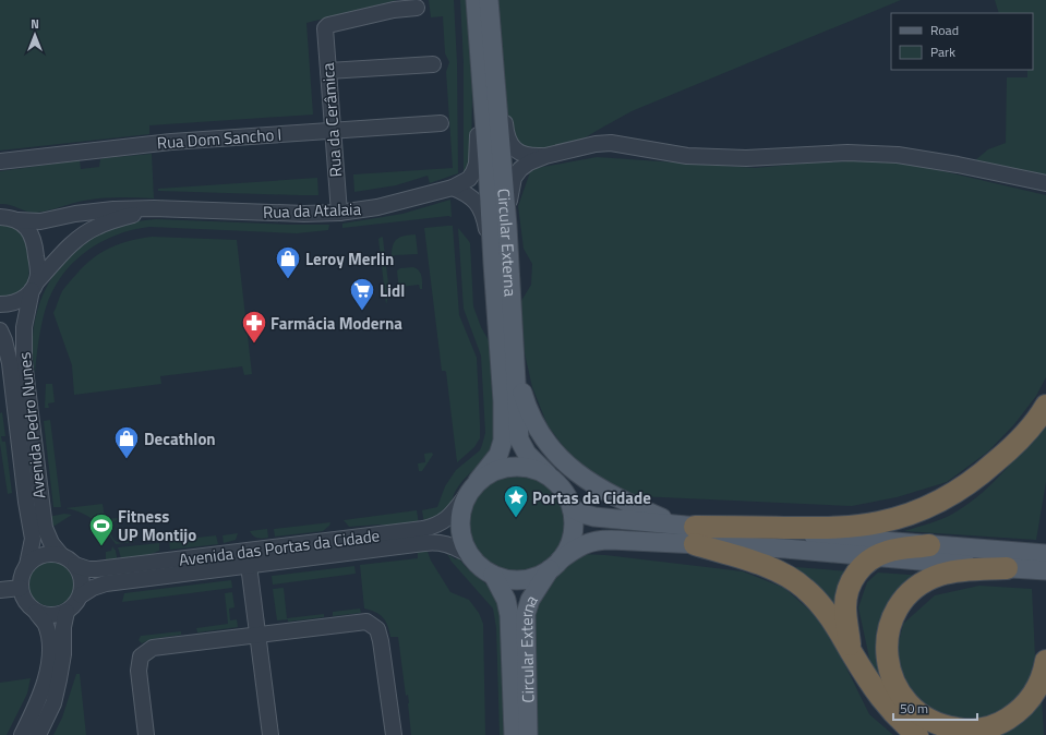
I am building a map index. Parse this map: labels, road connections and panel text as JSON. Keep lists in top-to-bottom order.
{
  "streets": {
    "main road": ["Circular Externa"],
    "street": [
      "Rua da Cerâmica",
      "Rua Dom Sancho I",
      "Rua da Atalaia",
      "Avenida Pedro Nunes",
      "Avenida das Portas da Cidade"
    ]
  },
  "crossings": [
    ["Rua da Cerâmica", "Rua Dom Sancho I"],
    ["Rua da Cerâmica", "Rua da Atalaia"],
    ["Rua da Atalaia", "Circular Externa"],
    ["Rua da Atalaia", "Avenida Pedro Nunes"],
    ["Circular Externa", "Avenida das Portas da Cidade"],
    ["Avenida Pedro Nunes", "Avenida das Portas da Cidade"]
  ],
  "places": {
    "shop": ["Leroy Merlin", "Decathlon"],
    "supermarket": ["Lidl"],
    "pharmacy": ["Farmácia Moderna"],
    "place": ["Portas da Cidade"],
    "sports": ["Fitness UP Montijo"]
  },
  "legend": ["Road", "Park"],
  "scale_bar": "50 m",
  "north": "top"
}
